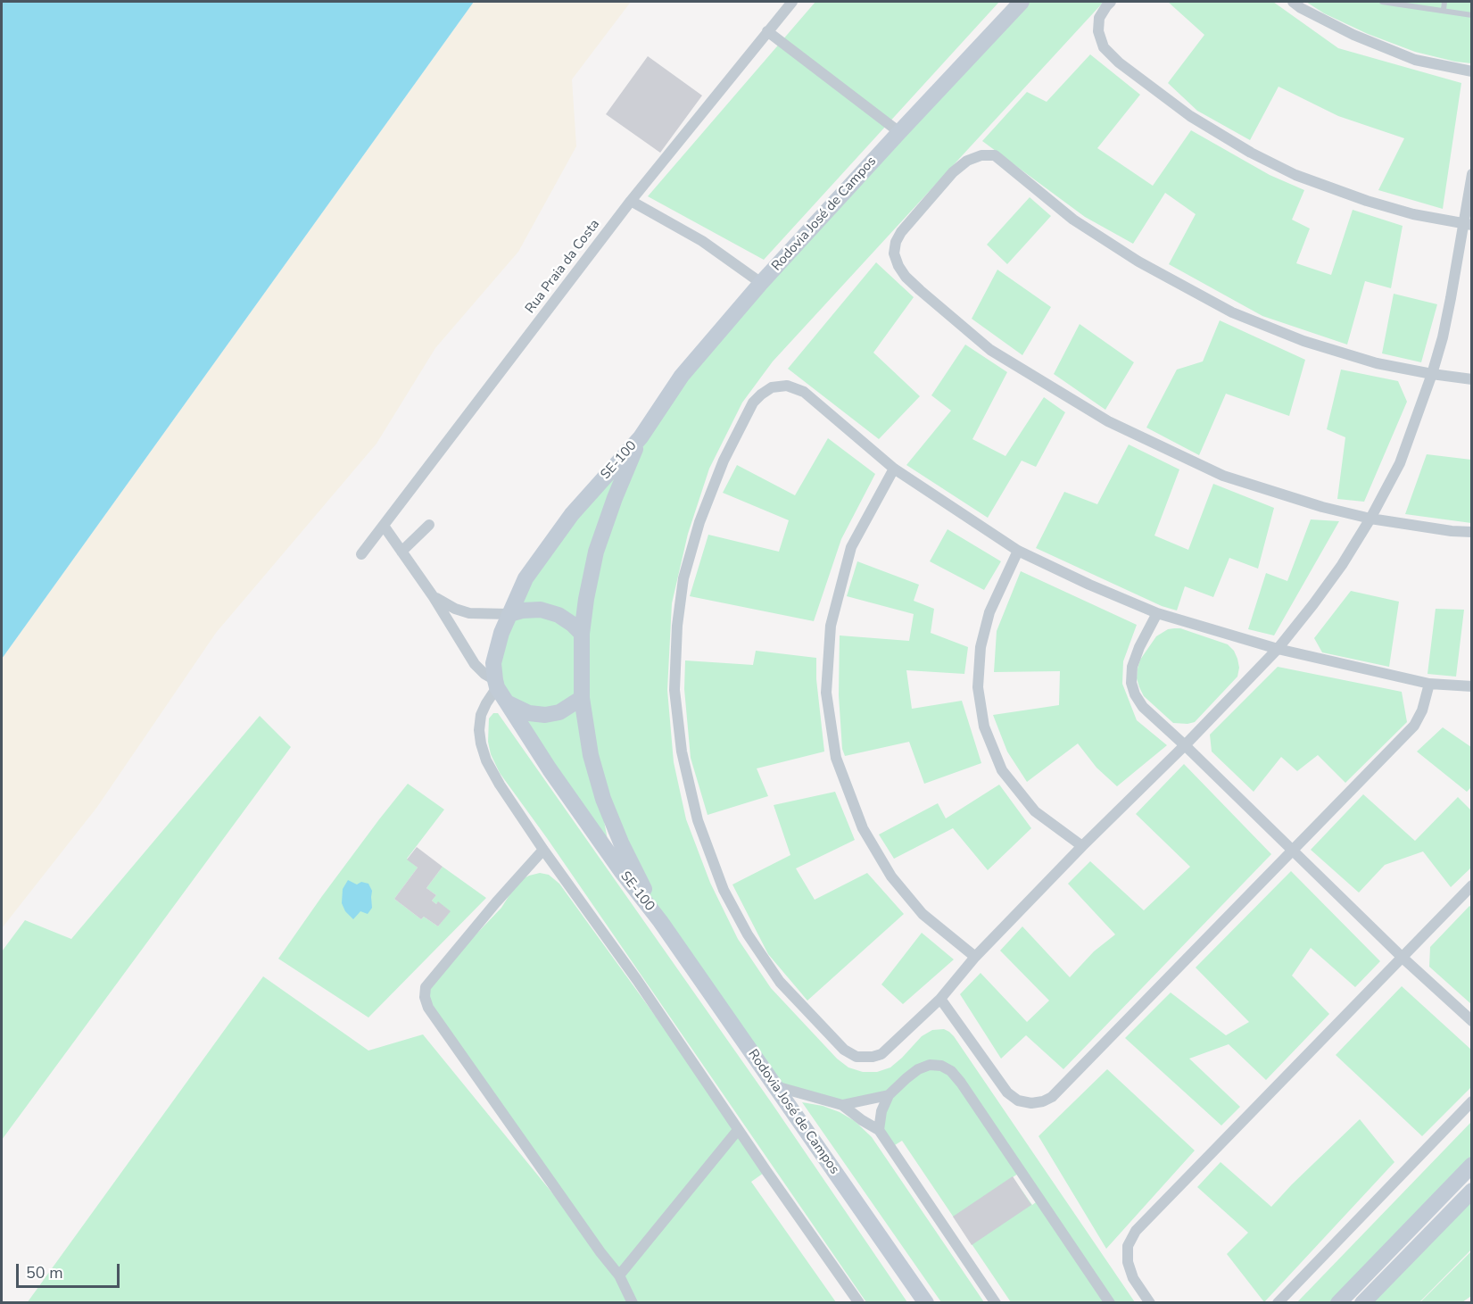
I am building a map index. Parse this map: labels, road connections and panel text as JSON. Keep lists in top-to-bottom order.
{
  "streets": {
    "main road": ["Rodovia José de Campos", "SE-100"],
    "street": ["Rua Praia da Costa"]
  },
  "crossings": [
    ["Rodovia José de Campos", "SE-100"]
  ],
  "scale_bar": "50 m"
}
